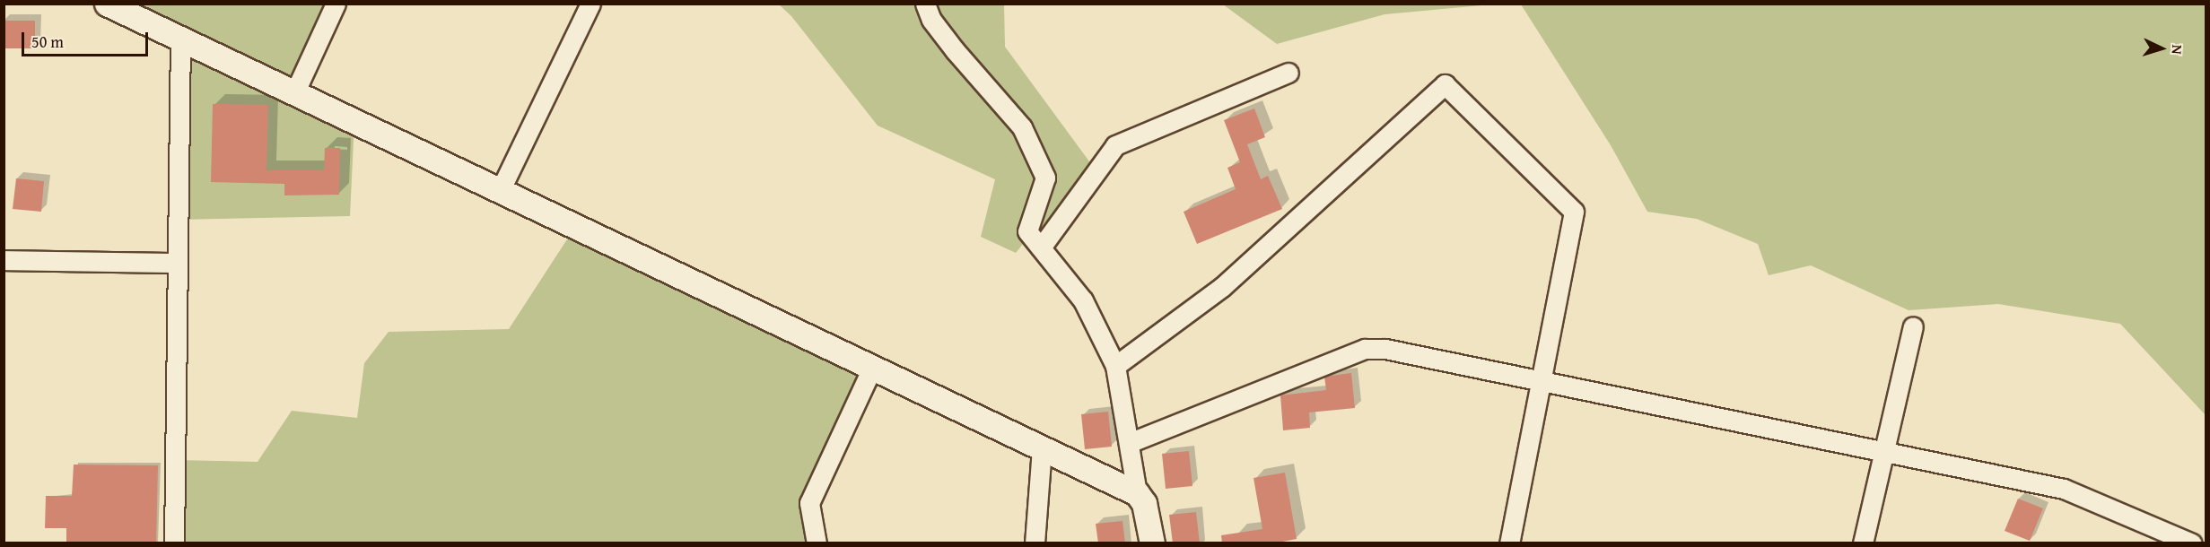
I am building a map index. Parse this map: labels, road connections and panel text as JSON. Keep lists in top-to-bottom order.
{
  "scale_bar": "50 m",
  "north": "right"
}
